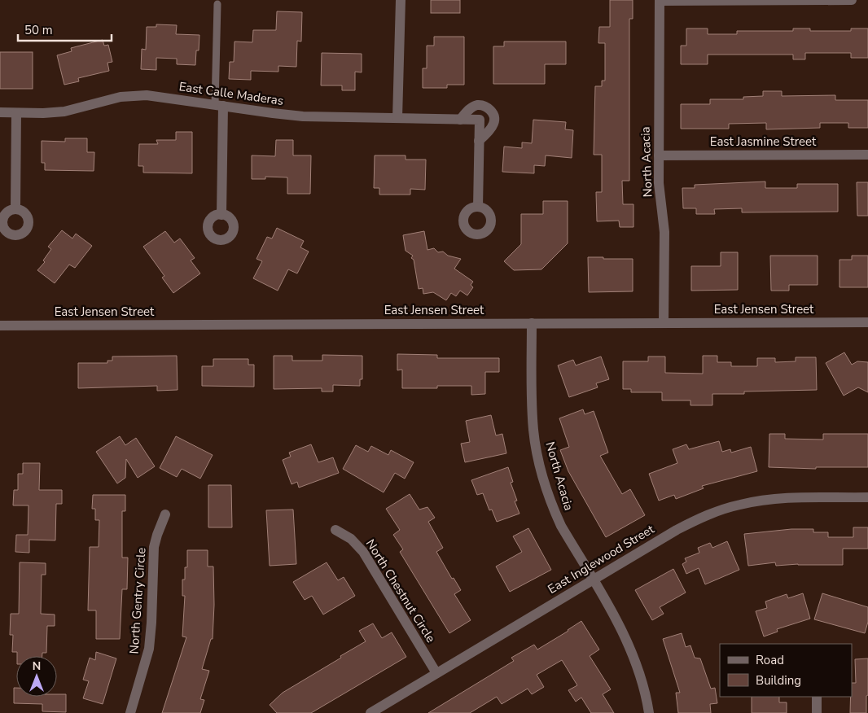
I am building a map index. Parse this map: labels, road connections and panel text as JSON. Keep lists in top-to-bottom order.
{
  "streets": {
    "street": [
      "East Calle Maderas",
      "East Jasmine Street",
      "North Acacia",
      "East Jensen Street",
      "East Inglewood Street",
      "North Chestnut Circle",
      "North Gentry Circle"
    ]
  },
  "crossings": [
    ["East Jasmine Street", "North Acacia"],
    ["North Acacia", "East Jensen Street"],
    ["North Acacia", "East Inglewood Street"],
    ["East Inglewood Street", "North Chestnut Circle"]
  ],
  "legend": ["Road", "Building"],
  "scale_bar": "50 m",
  "north": "top"
}
